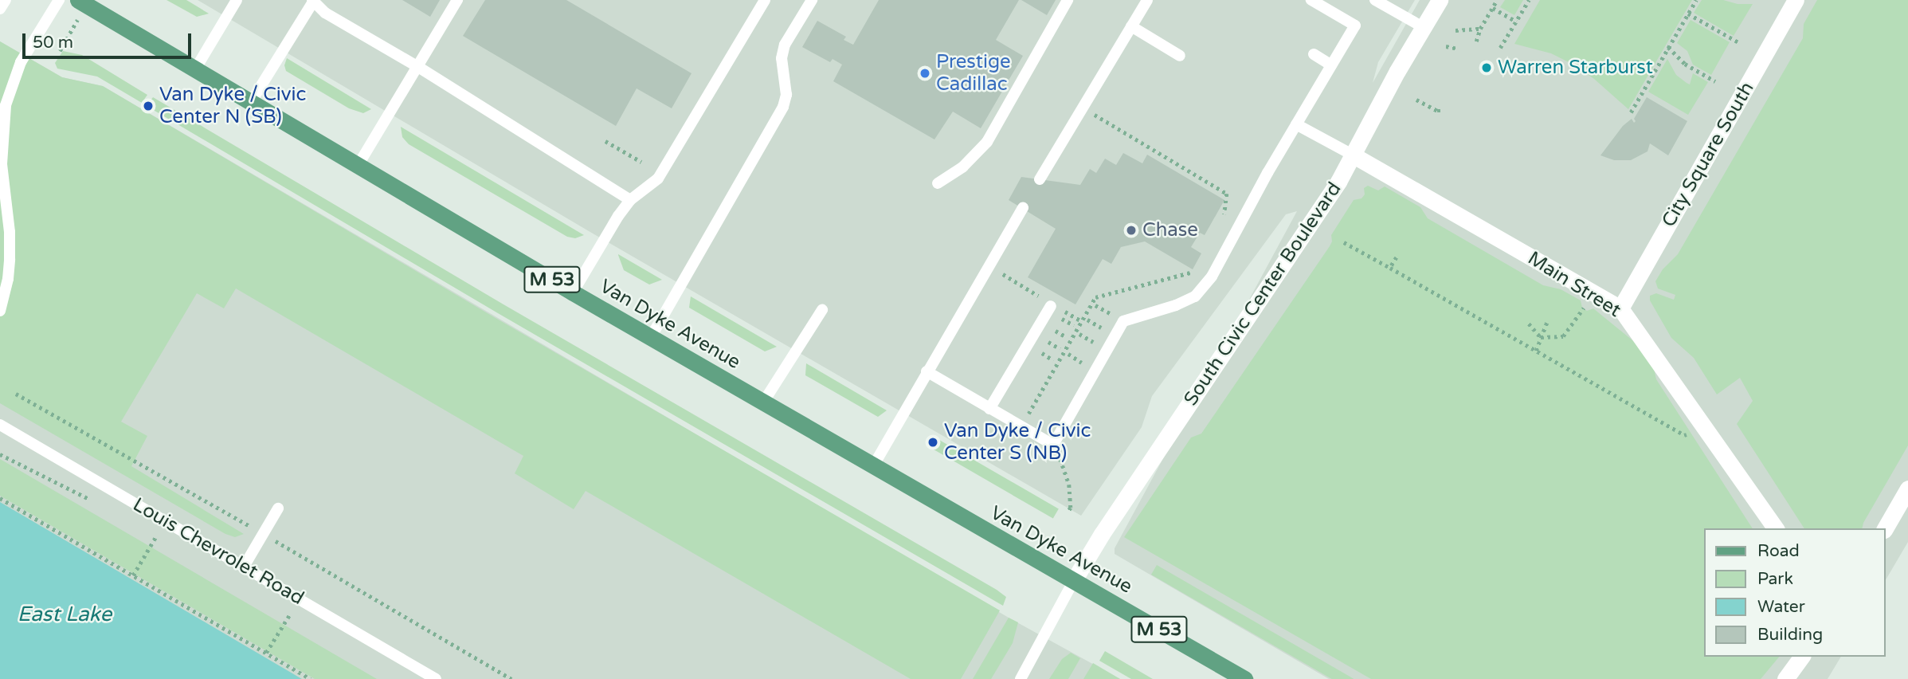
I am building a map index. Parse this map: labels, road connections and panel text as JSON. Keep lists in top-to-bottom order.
{
  "streets": {
    "main road": ["M 53", "Van Dyke Avenue"],
    "street": ["City Square South", "Main Street", "South Civic Center Boulevard"],
    "lane": ["Louis Chevrolet Road"]
  },
  "crossings": [
    ["City Square South", "Main Street"],
    ["Main Street", "South Civic Center Boulevard"],
    ["South Civic Center Boulevard", "Van Dyke Avenue"]
  ],
  "water": ["East Lake"],
  "places": [
    "Warren Starburst",
    "Prestige Cadillac",
    "Van Dyke / Civic Center N (SB)",
    "Chase",
    "Van Dyke / Civic Center S (NB)"
  ],
  "legend": [
    "Road",
    "Park",
    "Water",
    "Building"
  ],
  "scale_bar": "50 m"
}
